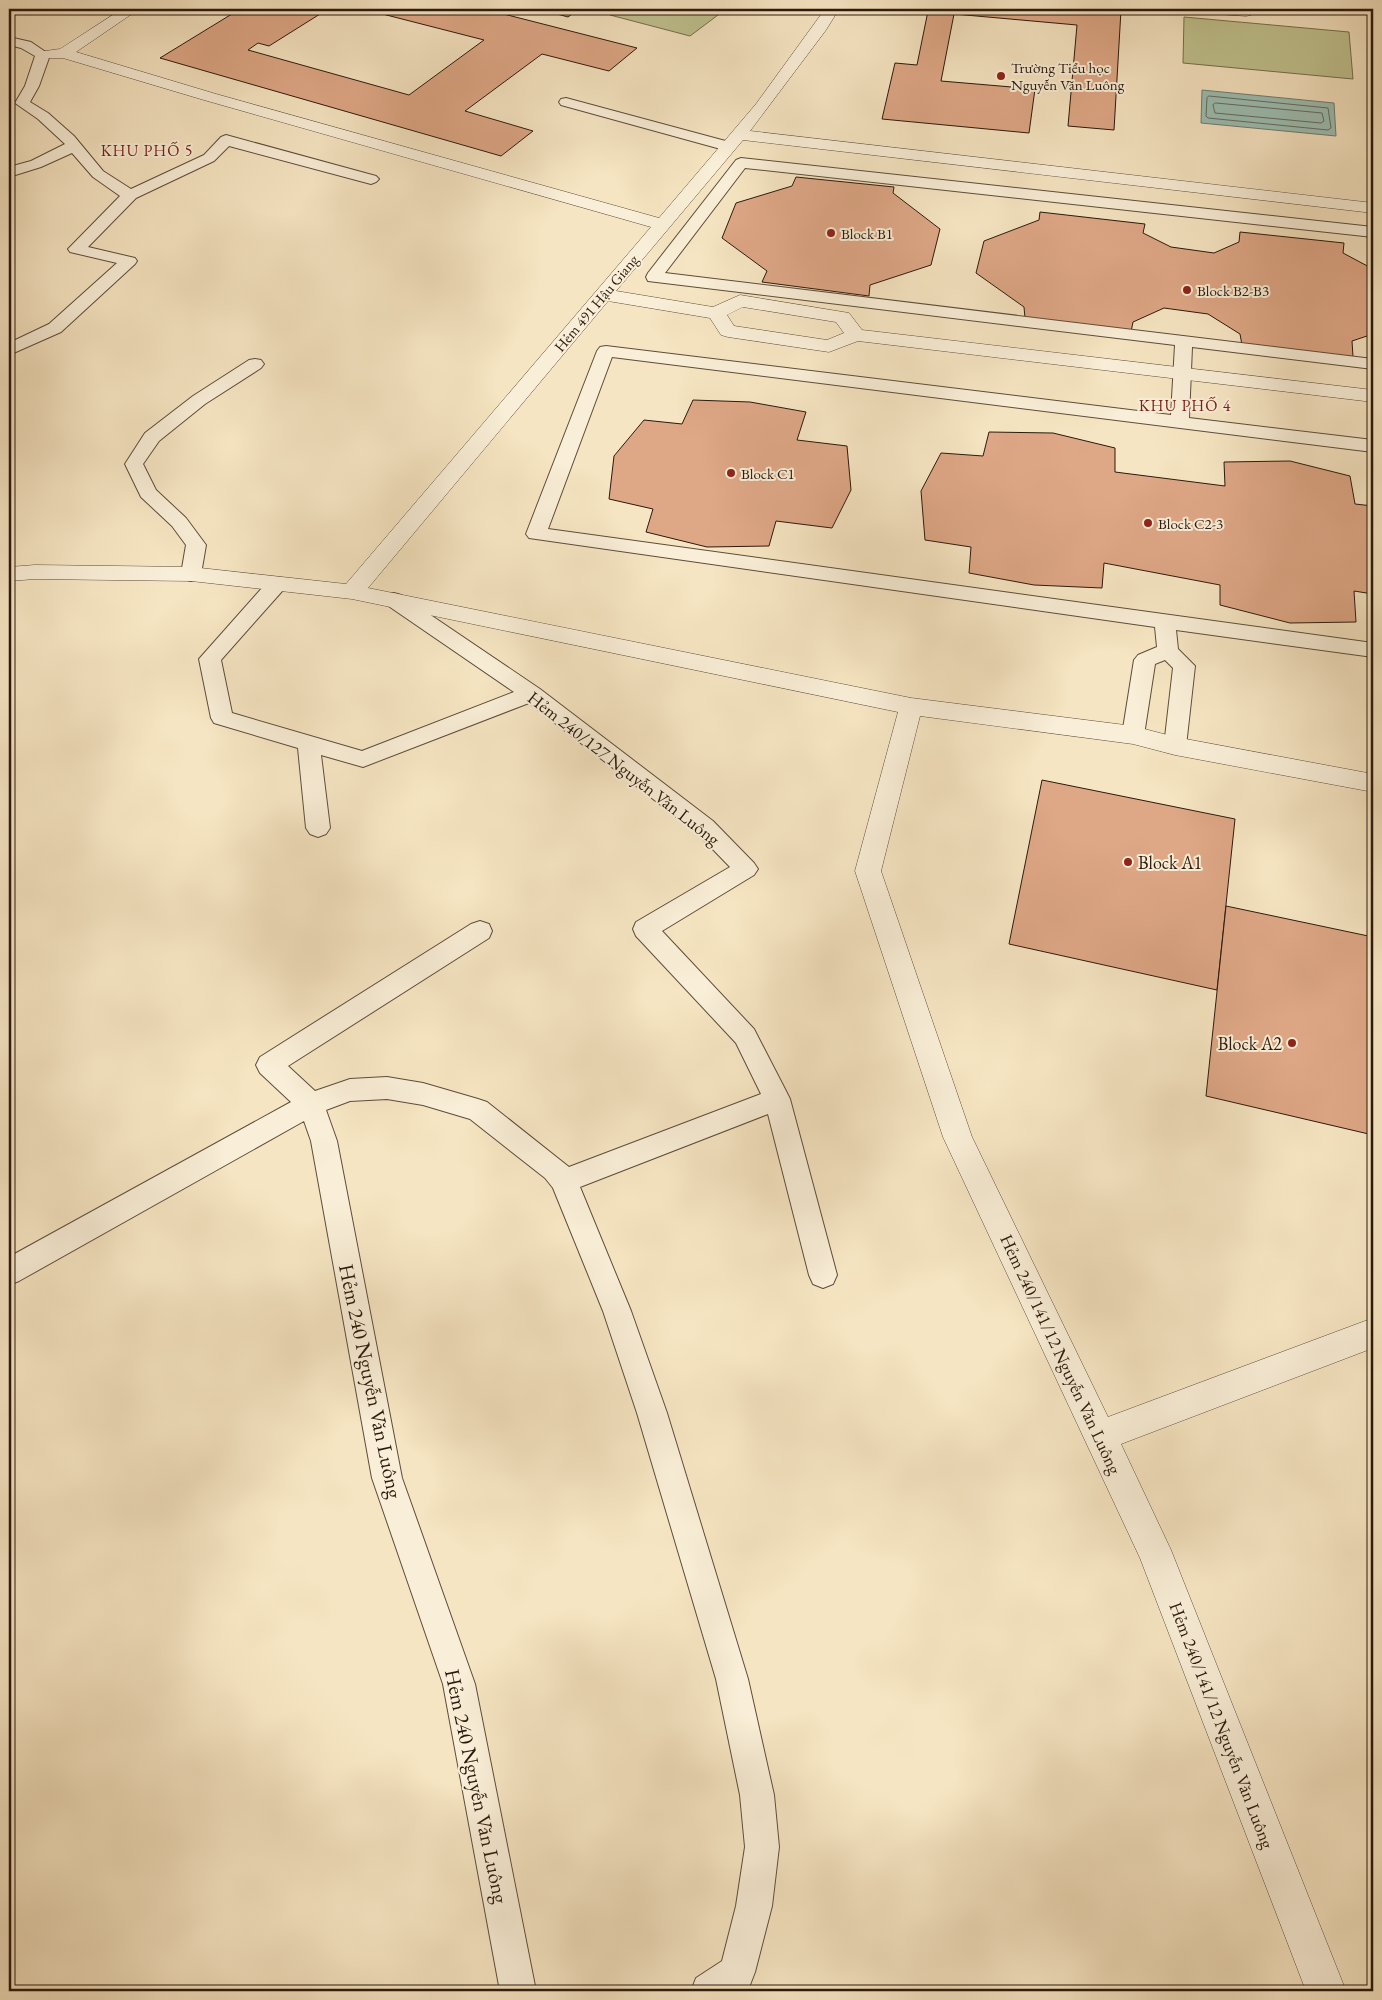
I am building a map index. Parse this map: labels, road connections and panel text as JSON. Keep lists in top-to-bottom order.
{
  "streets": {
    "street": ["Hẻm 491 Hậu Giang", "Hẻm 240/127 Nguyễn Văn Luông", "Hẻm 240/141/12 Nguyễn Văn Luông"],
    "lane": ["Hẻm 240 Nguyễn Văn Luông"]
  },
  "crossings": [
    ["Hẻm 491 Hậu Giang", "Hẻm 240/127 Nguyễn Văn Luông"],
    ["Hẻm 240/127 Nguyễn Văn Luông", "Hẻm 240/141/12 Nguyễn Văn Luông"]
  ],
  "districts": ["KHU PHỐ 5", "KHU PHỐ 4"],
  "places": [
    "Trường Tiểu học Nguyễn Văn Luông",
    "Block B1",
    "Block B2-B3",
    "Block C1",
    "Block C2-3",
    "Block A1",
    "Block A2"
  ]
}
